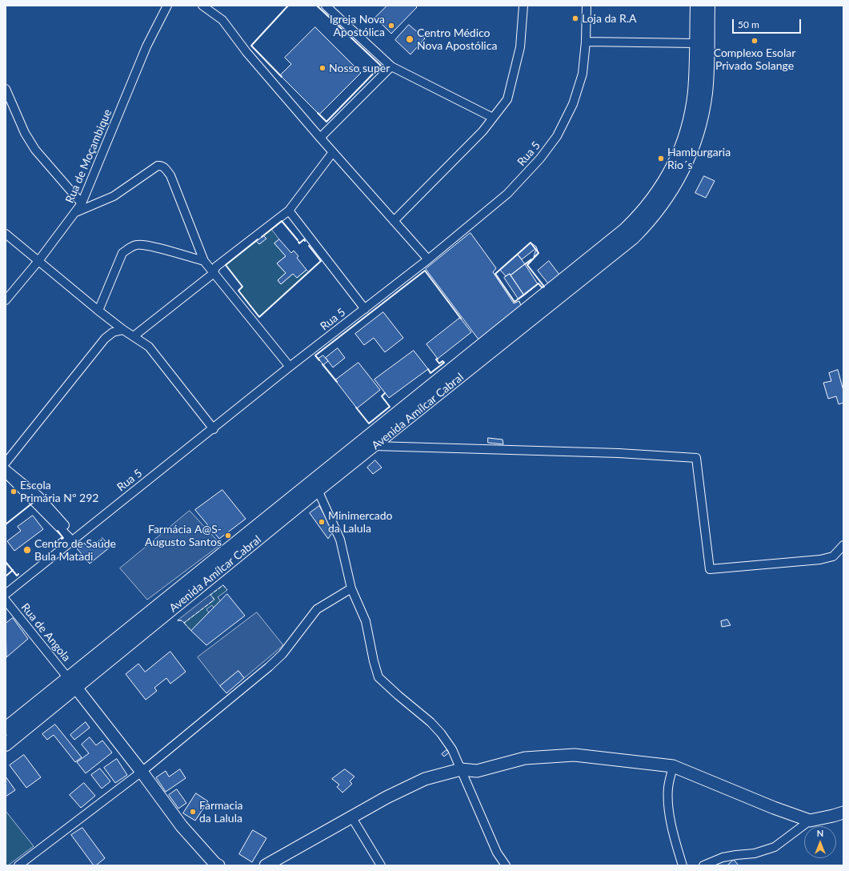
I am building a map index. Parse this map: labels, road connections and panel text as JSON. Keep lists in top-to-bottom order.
{
  "streets": {
    "main road": ["Avenida Amílcar Cabral"],
    "street": ["Rua 5", "Rua de Moçambique", "Rua de Angola"]
  },
  "crossings": [
    ["Avenida Amílcar Cabral", "Rua de Angola"]
  ],
  "places": [
    "Loja da R.A",
    "Igreja Nova Apostólica",
    "Centro Médico Nova Apostólica",
    "Complexo Esolar Privado Solange",
    "Nosso super",
    "Hamburgaria Rio´s",
    "Escola Primária Nº 292",
    "Minimercado da Lalula",
    "Farmácia A@S- Augusto Santos",
    "Centro de Saúde Bula Matadi",
    "Farmacia da Lalula"
  ],
  "scale_bar": "50 m",
  "north": "top"
}
